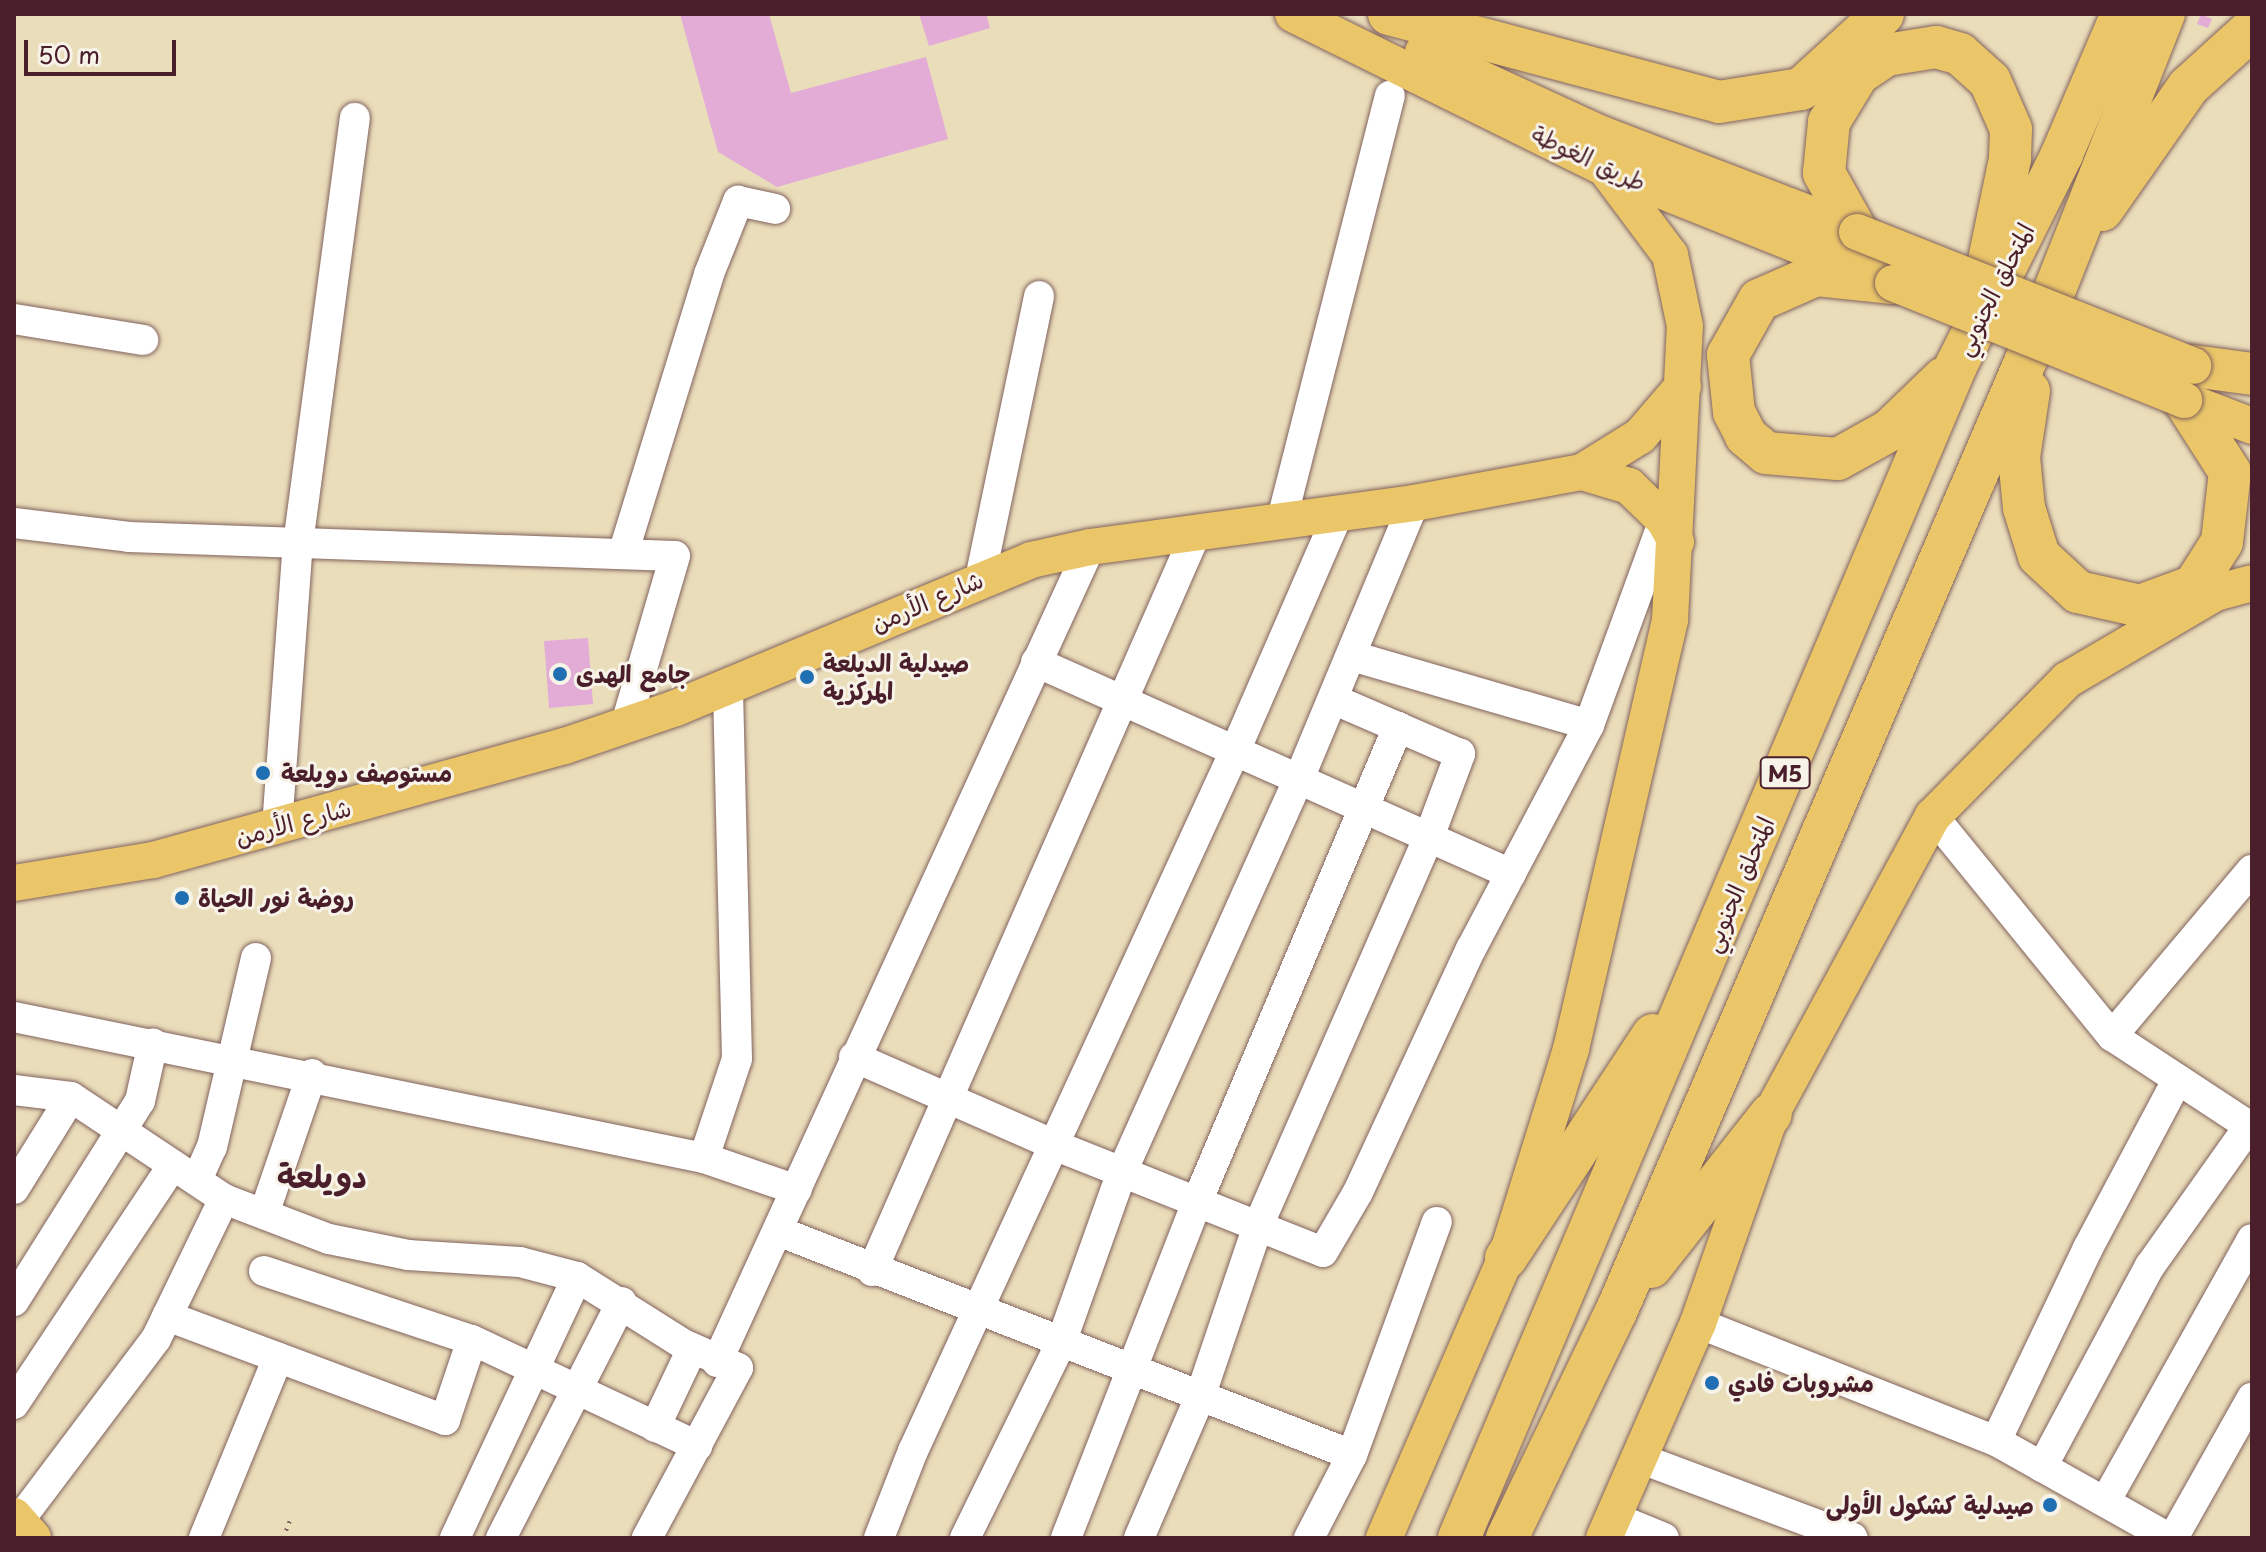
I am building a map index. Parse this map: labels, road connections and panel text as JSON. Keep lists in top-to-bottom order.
{
  "streets": {
    "highway": ["المتحلق الجنوبي", "M5"],
    "main road": ["طريق الغوطة", "شارع الأرمن"]
  },
  "crossings": [
    ["طريق الغوطة", "المتحلق الجنوبي"]
  ],
  "districts": ["دويلعة"],
  "places": [
    "جامع الهدى",
    "صيدلية الديلعة المركزية",
    "مستوصف دويلعة",
    "روضة نور الحياة",
    "مشروبات فادي",
    "صيدلية كشكول الأولى"
  ],
  "scale_bar": "50 m"
}
